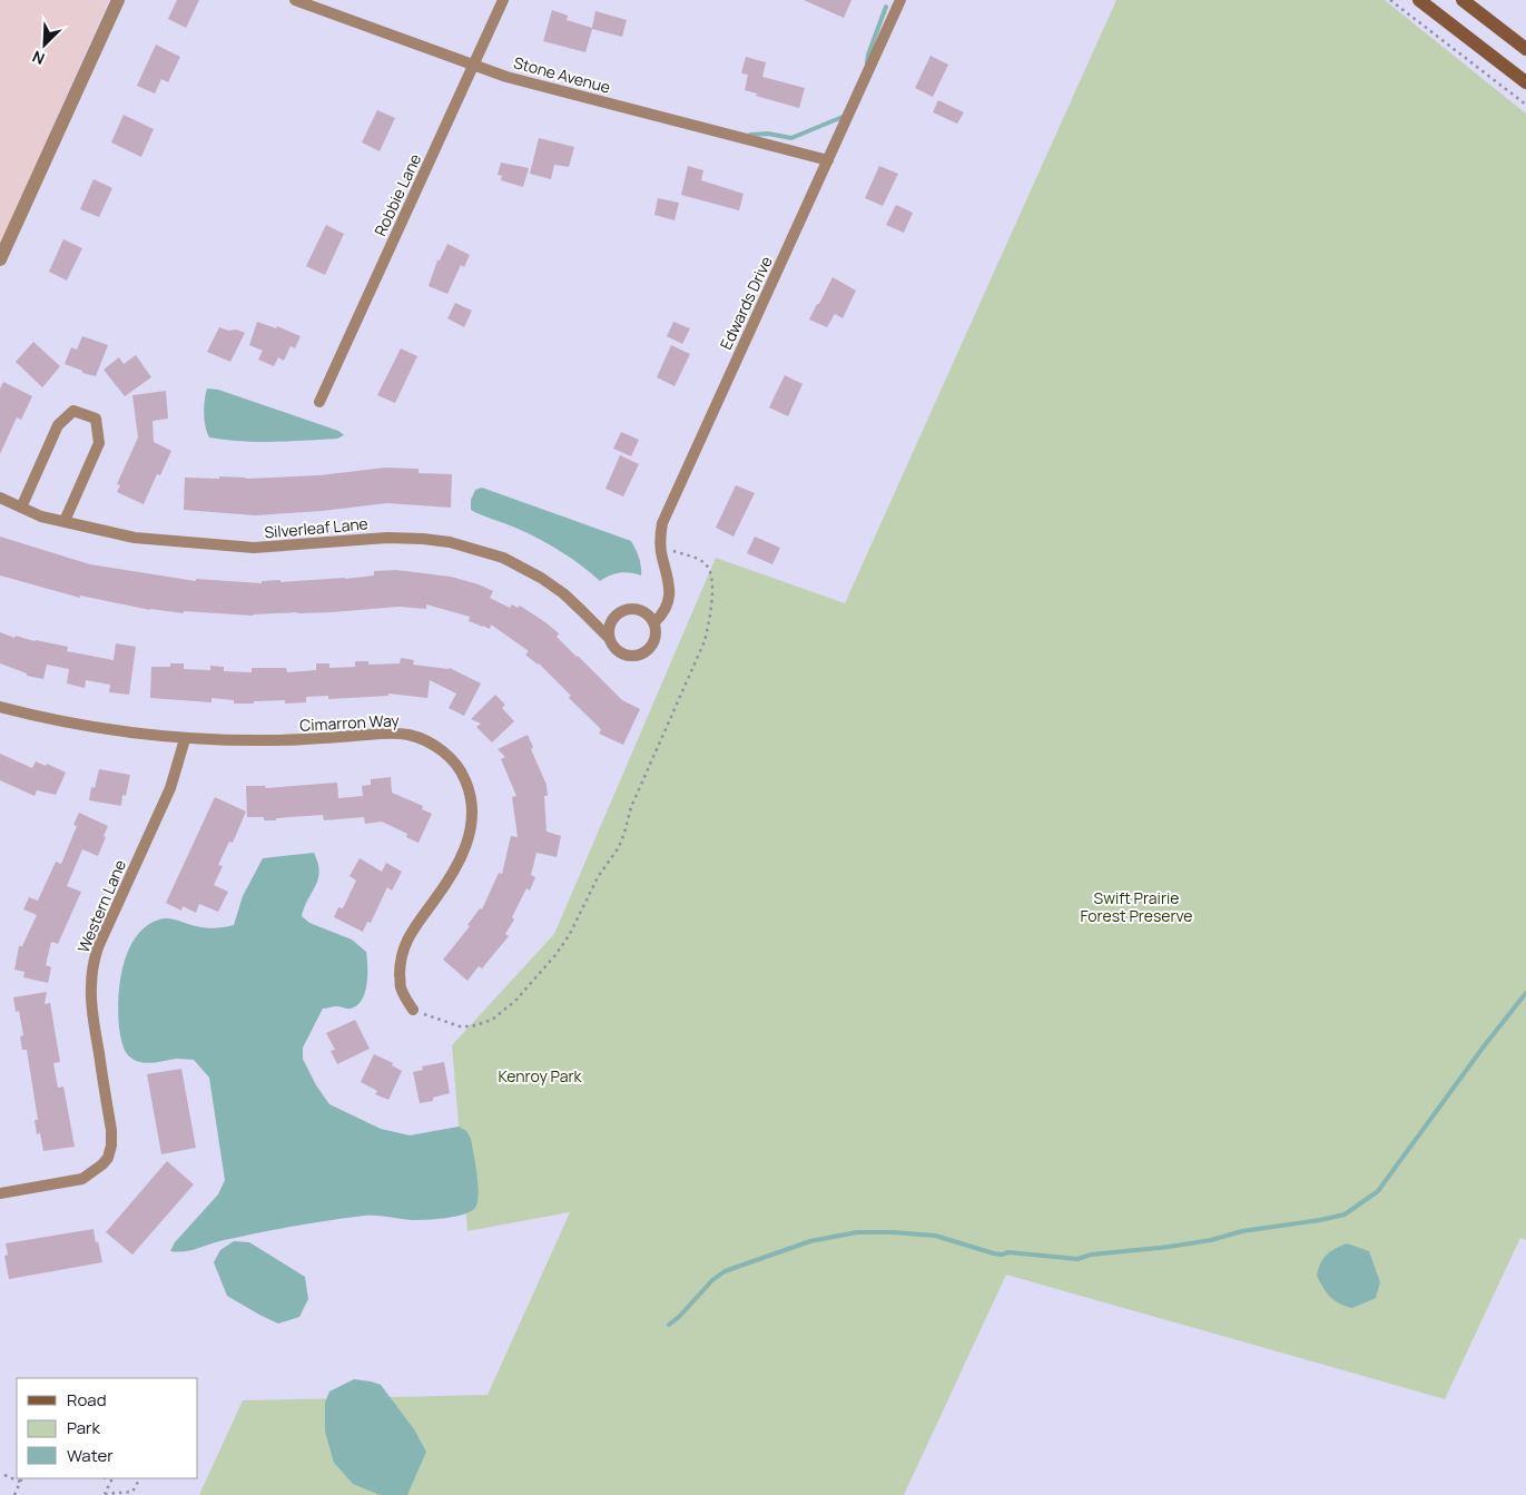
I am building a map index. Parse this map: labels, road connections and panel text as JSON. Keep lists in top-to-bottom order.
{
  "streets": {
    "street": [
      "Stone Avenue",
      "Robbie Lane",
      "Edwards Drive",
      "Silverleaf Lane",
      "Cimarron Way",
      "Western Lane"
    ]
  },
  "crossings": [
    ["Stone Avenue", "Robbie Lane"],
    ["Stone Avenue", "Edwards Drive"],
    ["Edwards Drive", "Silverleaf Lane"],
    ["Cimarron Way", "Western Lane"]
  ],
  "parks": ["Swift Prairie Forest Preserve", "Kenroy Park"],
  "legend": ["Road", "Park", "Water"],
  "north": "bottom left"
}
